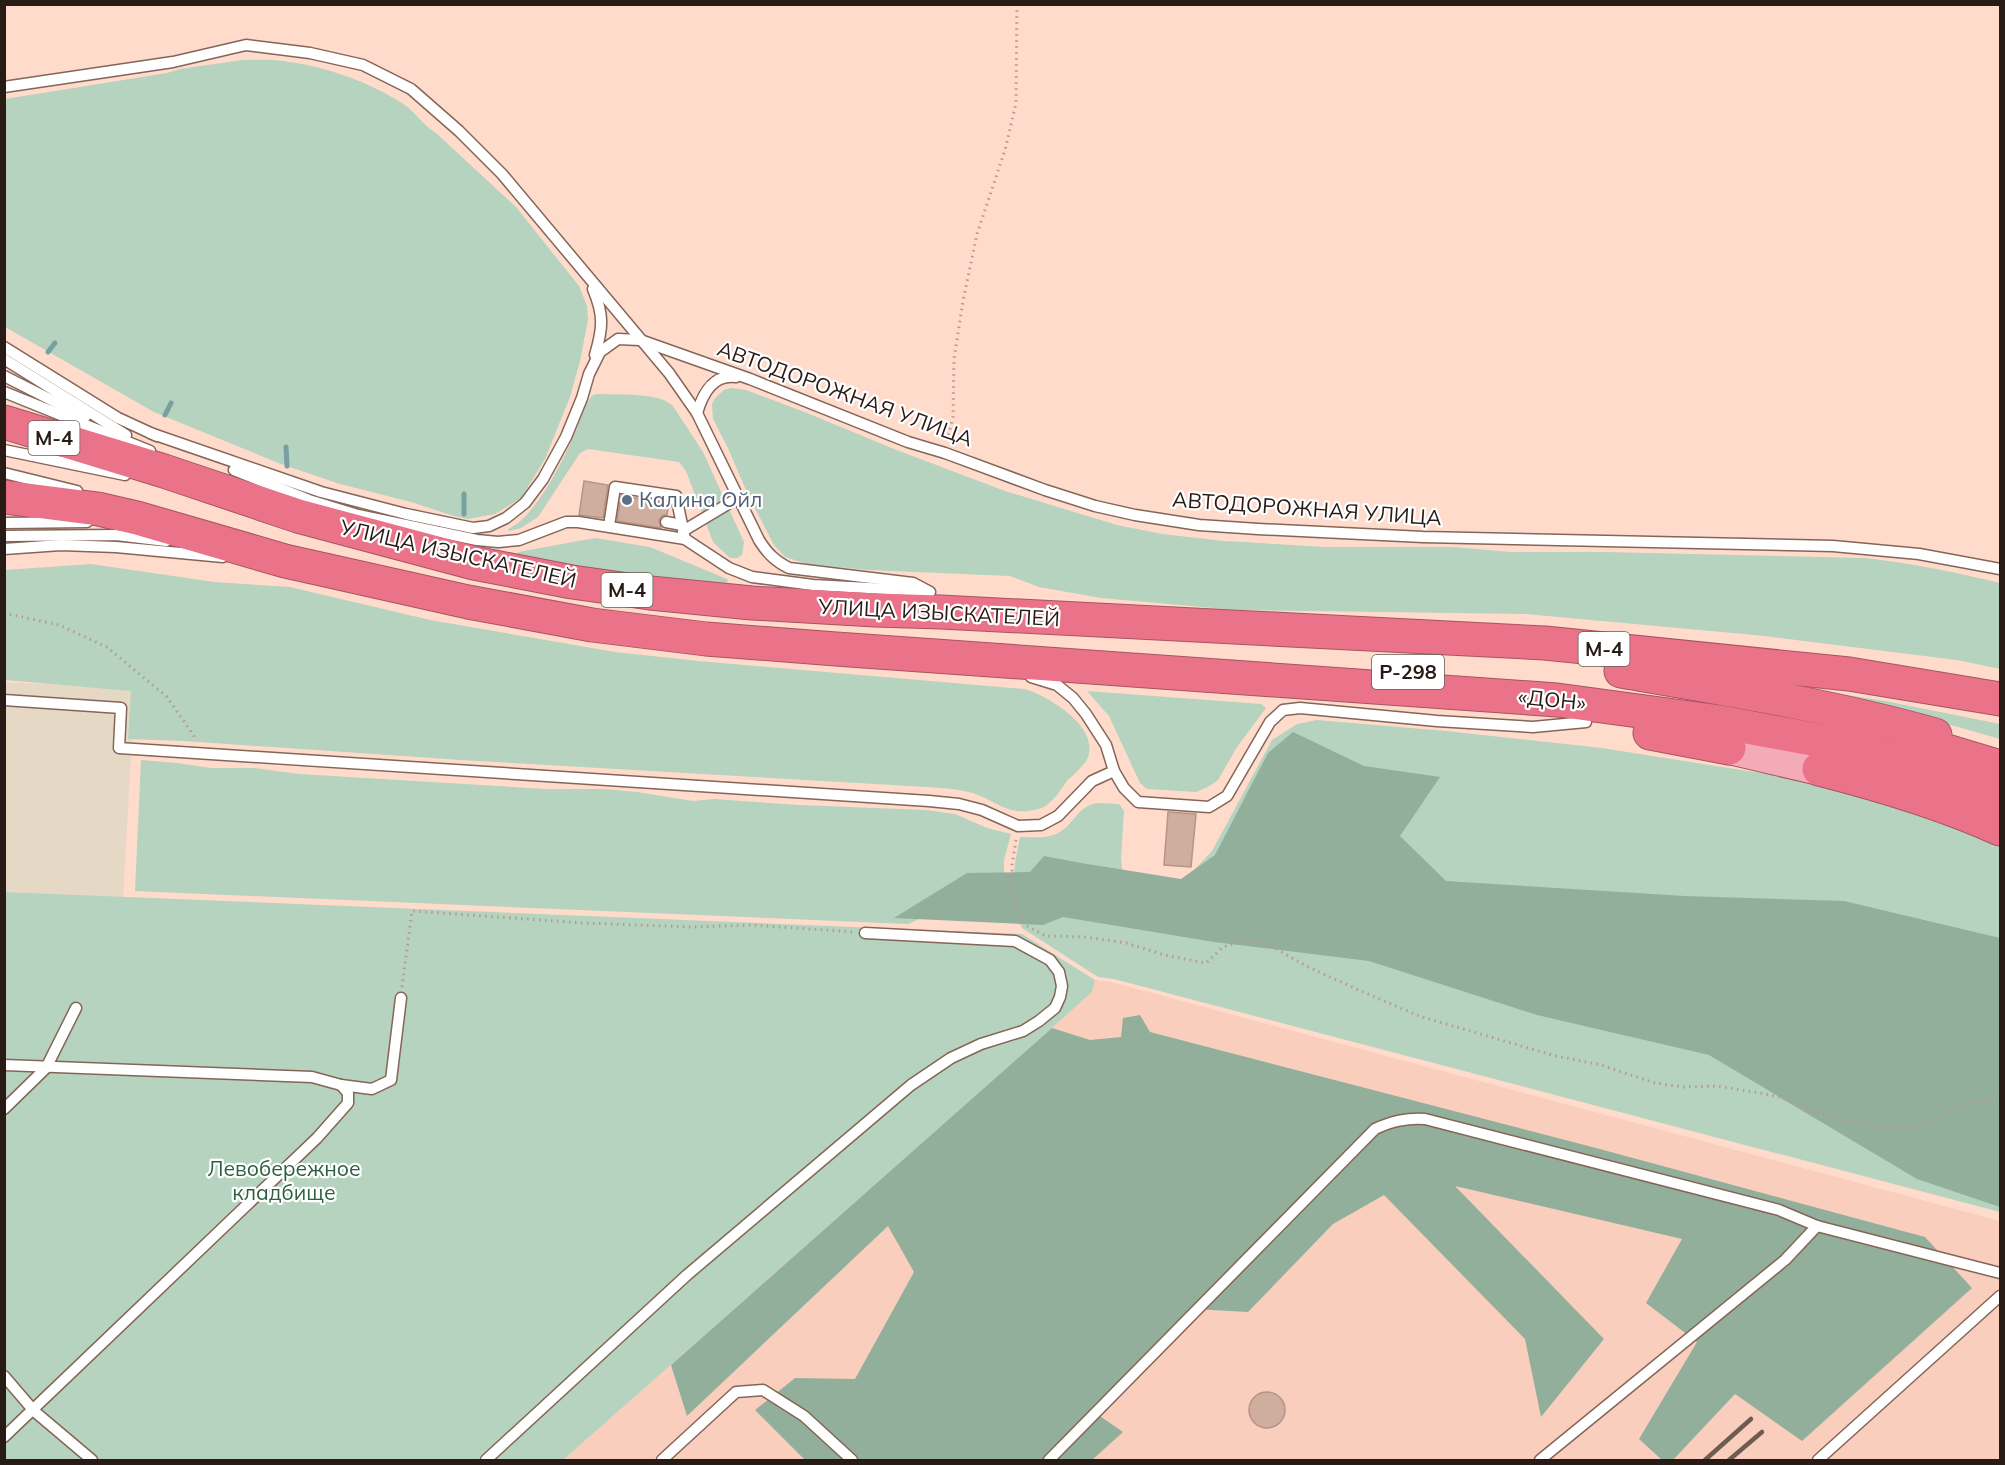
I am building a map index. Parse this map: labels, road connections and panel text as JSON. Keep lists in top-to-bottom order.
{
  "streets": {
    "highway": [
      "М-4",
      "УЛИЦА ИЗЫСКАТЕЛЕЙ",
      "Р-298",
      "«ДОН»"
    ],
    "lane": ["АВТОДОРОЖНАЯ УЛИЦА"]
  },
  "crossings": [
    ["М-4", "УЛИЦА ИЗЫСКАТЕЛЕЙ"],
    ["М-4", "Р-298"],
    ["УЛИЦА ИЗЫСКАТЕЛЕЙ", "Р-298"],
    ["УЛИЦА ИЗЫСКАТЕЛЕЙ", "«ДОН»"],
    ["Р-298", "«ДОН»"]
  ],
  "parks": ["Левобережное кладбище"],
  "places": ["Калина Ойл"]
}
